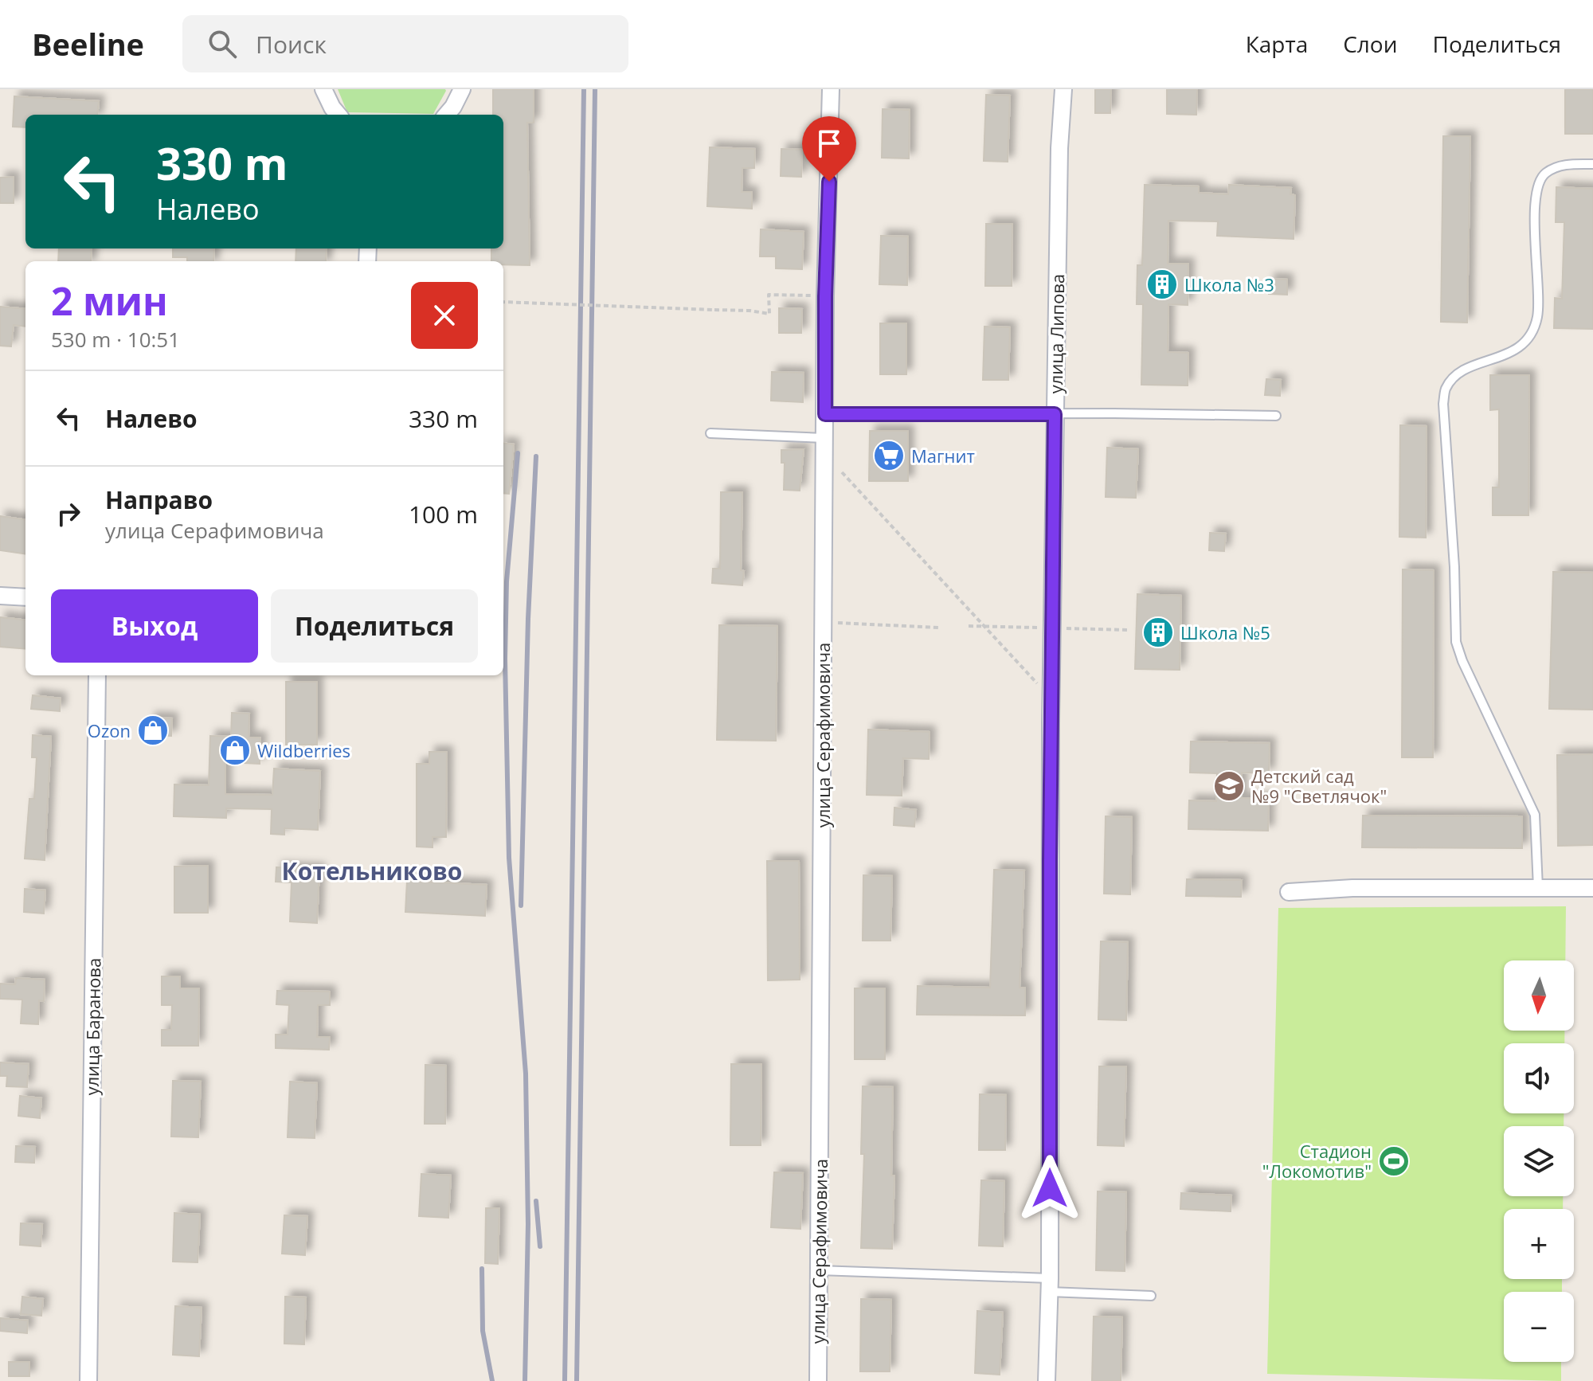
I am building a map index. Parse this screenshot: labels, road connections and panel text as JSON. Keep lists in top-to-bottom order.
{
  "streets": {
    "street": ["улица Липова", "улица Серафимовича", "улица Баранова"]
  },
  "districts": ["Котельниково"],
  "places": {
    "building": ["Школа №3", "Школа №5"],
    "supermarket": ["Магнит"],
    "shop": ["Ozon", "Wildberries"],
    "school or university": ["Детский сад №9 \"Светлячок\""],
    "sports": ["Стадион \"Локомотив\""]
  },
  "north": "bottom",
  "page": {
    "header": "Beeline",
    "search": "Поиск",
    "nav": ["Карта", "Слои", "Поделиться"],
    "turn": ["330 m", "Налево"],
    "heading": ["2 мин", "530 m · 10:51"],
    "list": [
      {
        "name": "Налево",
        "value": "330 m"
      },
      {
        "name": "Направо",
        "note": "улица Серафимовича",
        "value": "100 m"
      }
    ],
    "buttons": ["Выход", "Поделиться"],
    "map_buttons": ["+", "−"]
  }
}
